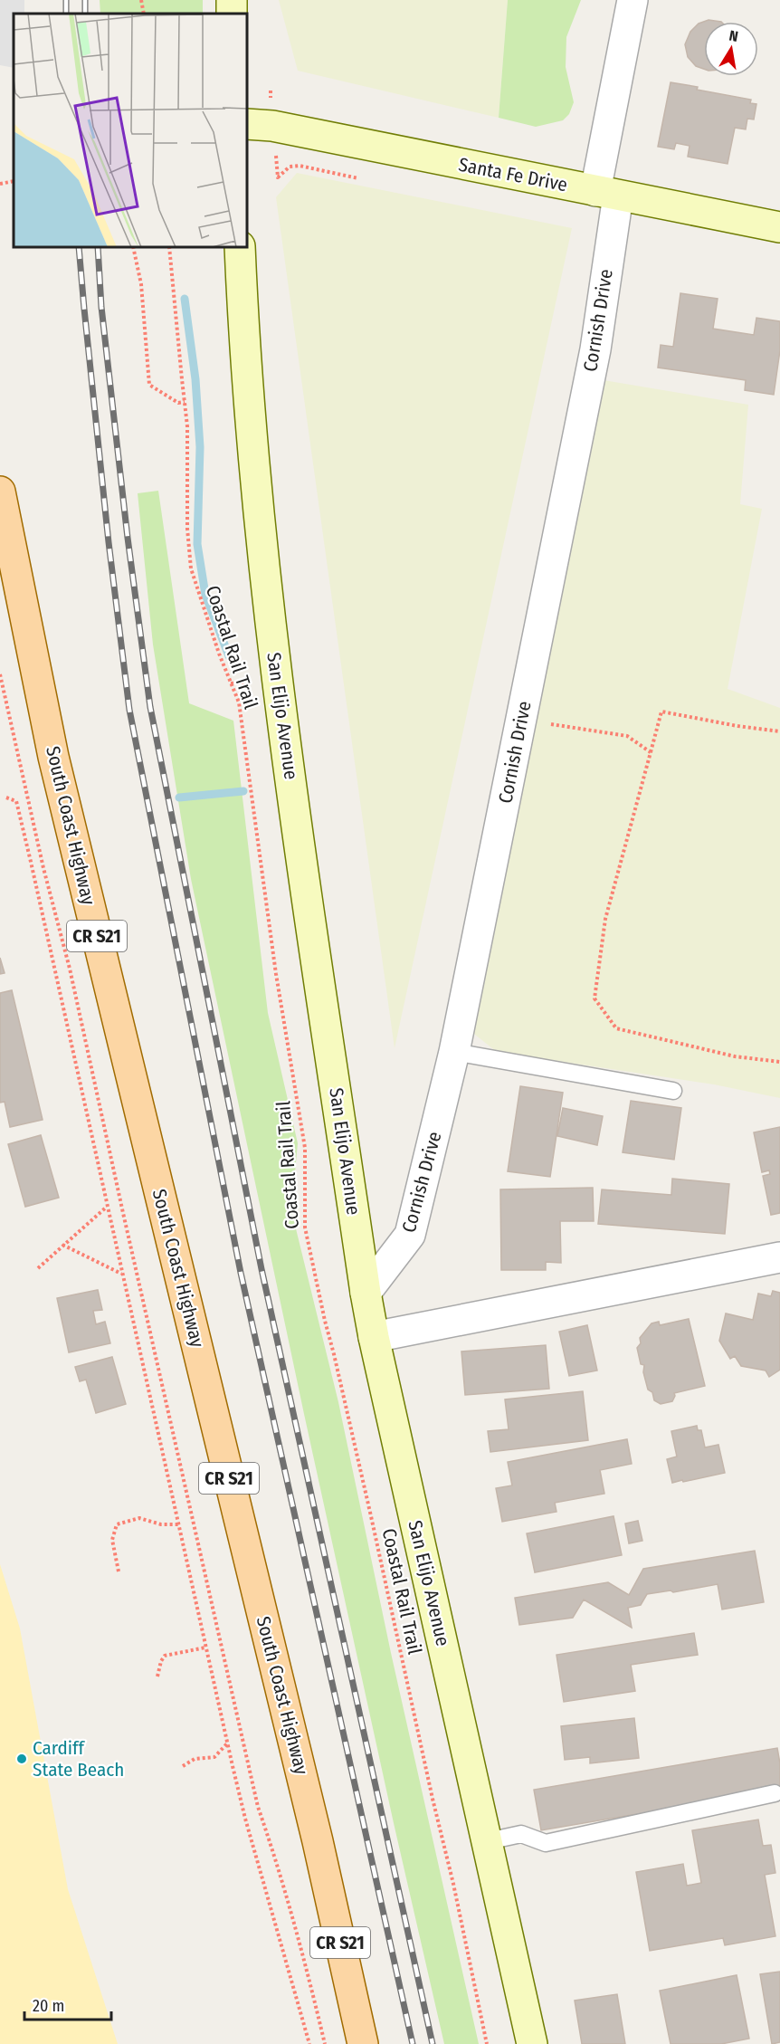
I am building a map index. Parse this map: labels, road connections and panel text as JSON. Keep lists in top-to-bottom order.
{
  "streets": {
    "main road": [
      "Santa Fe Drive",
      "San Elijo Avenue",
      "South Coast Highway",
      "CR S21"
    ],
    "street": ["Cornish Drive"],
    "path": ["Coastal Rail Trail"]
  },
  "crossings": [
    ["Santa Fe Drive", "Cornish Drive"],
    ["Cornish Drive", "San Elijo Avenue"]
  ],
  "places": ["Cardiff State Beach"],
  "scale_bar": "20 m",
  "north": "top"
}
